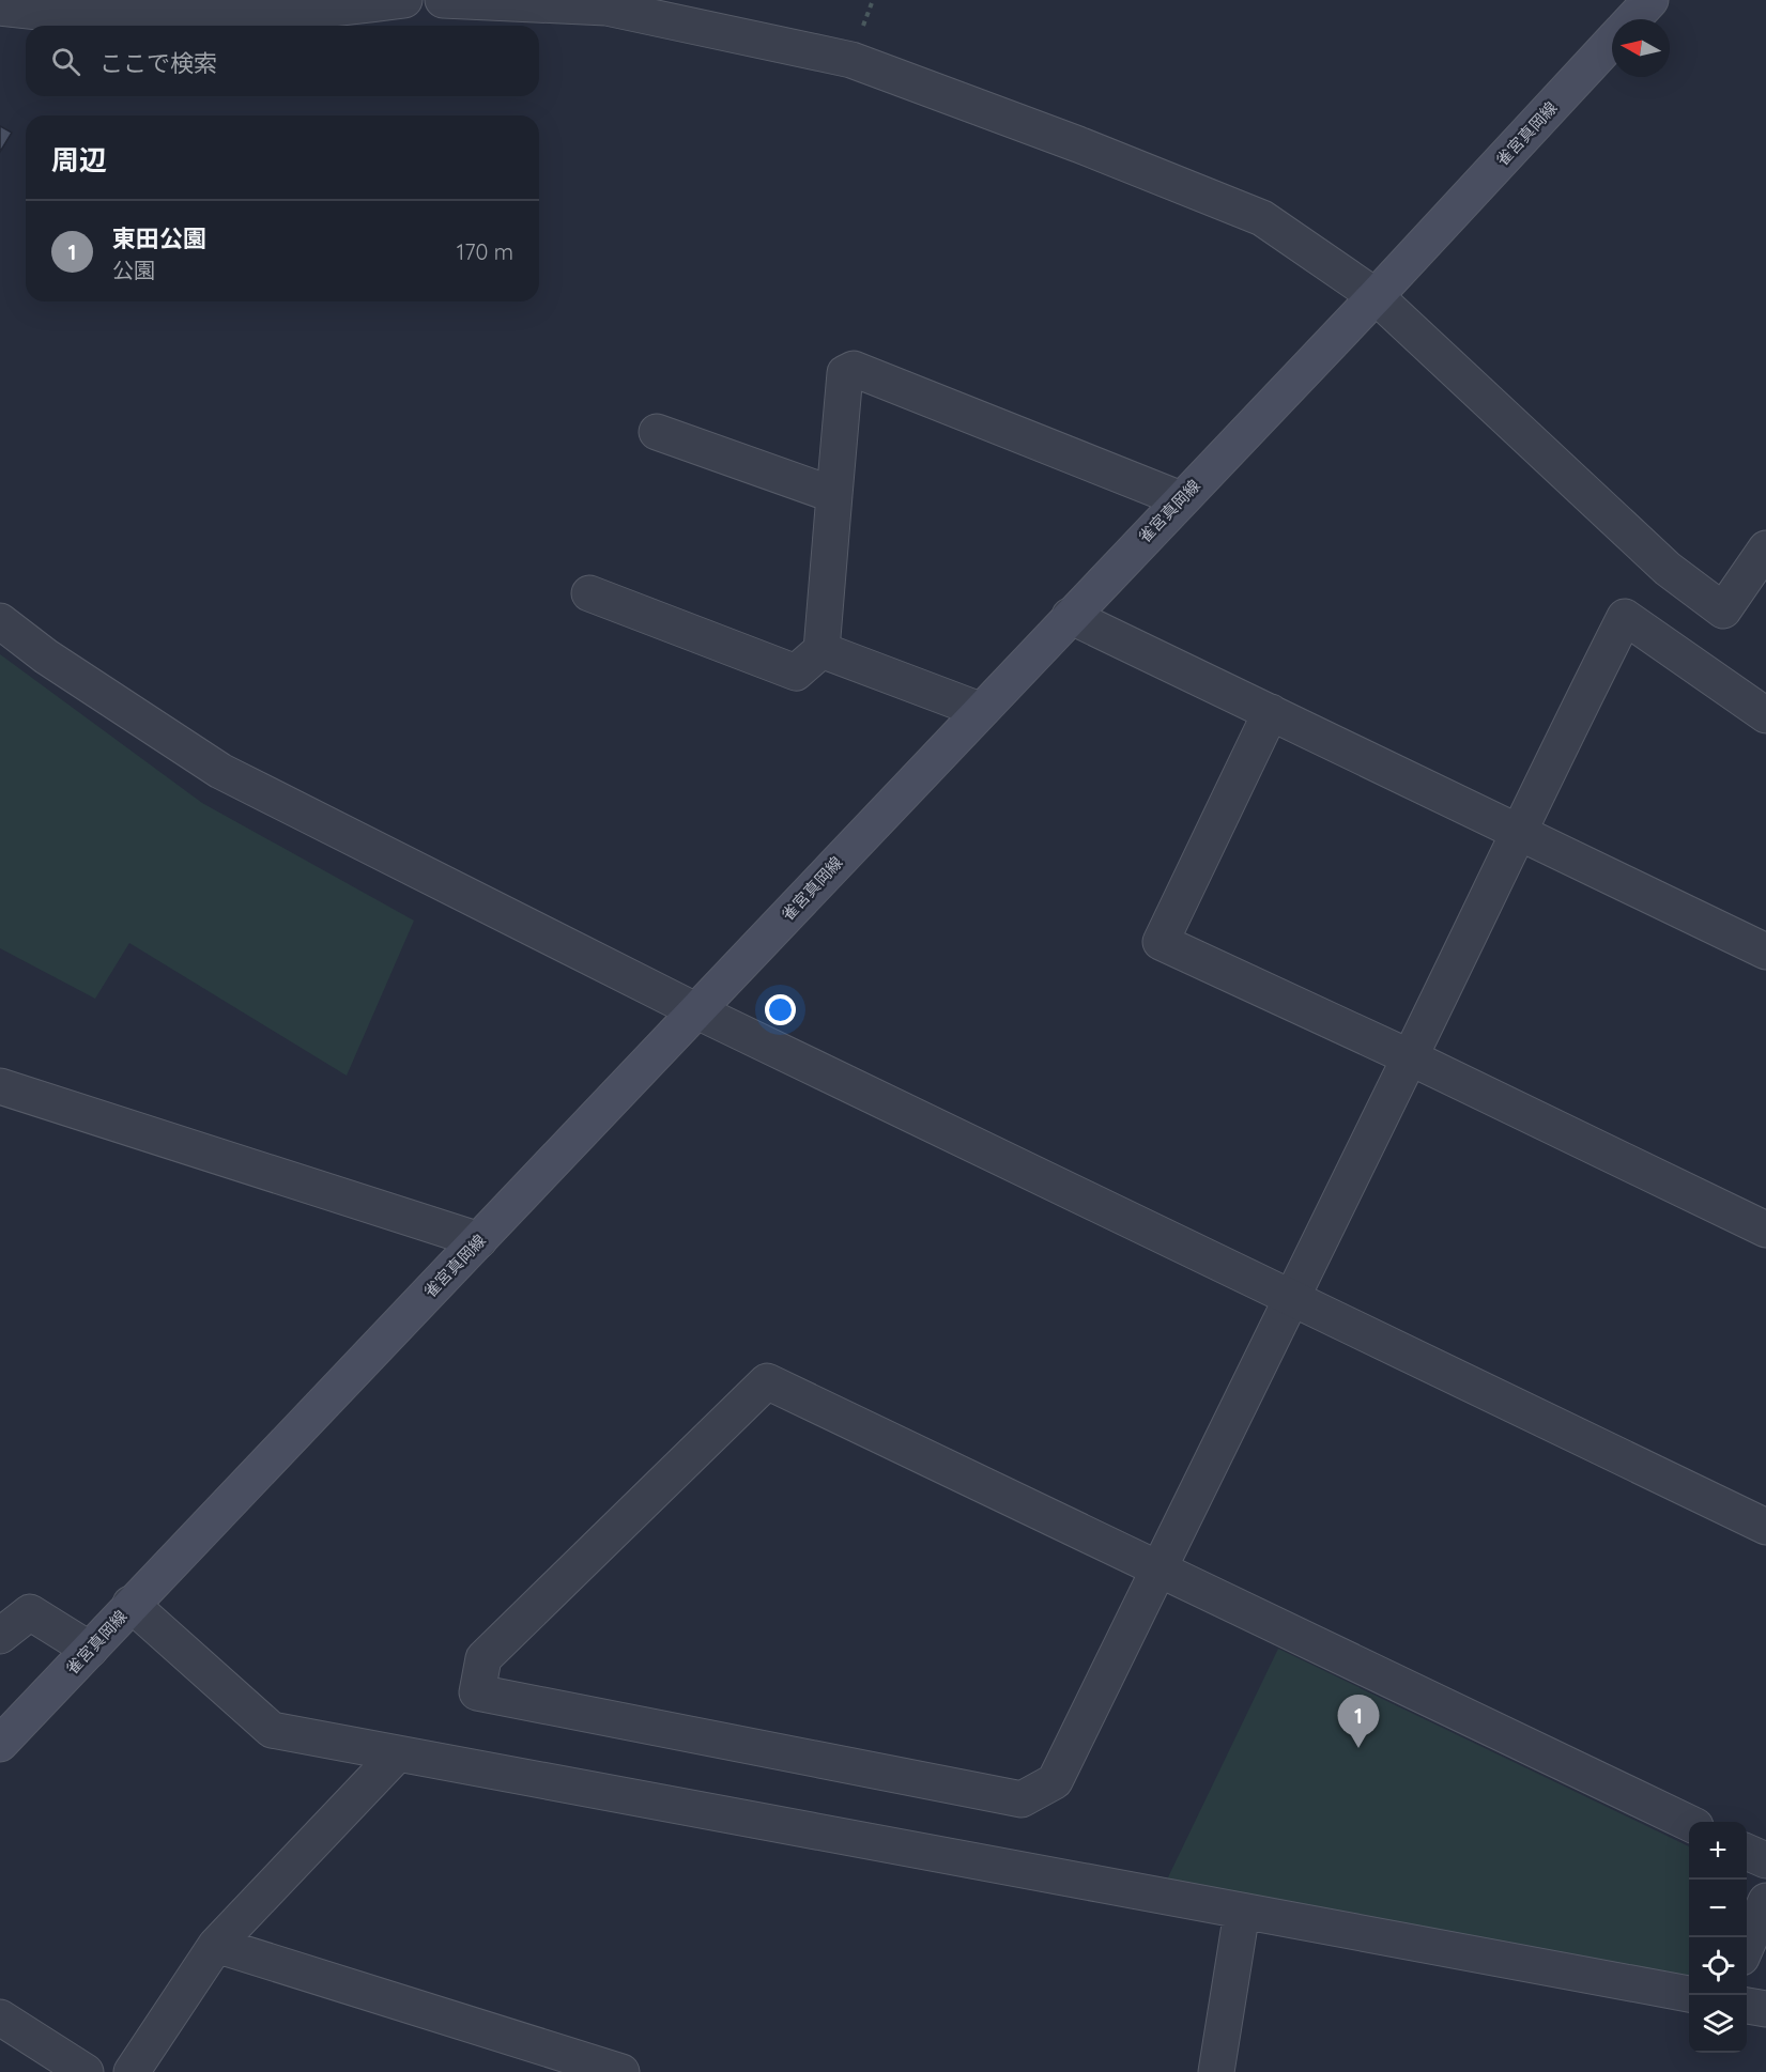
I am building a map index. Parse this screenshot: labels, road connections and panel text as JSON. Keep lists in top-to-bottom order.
{
  "streets": {
    "main road": ["雀宮真岡線"]
  },
  "north": "left",
  "page": {
    "search": "ここで検索",
    "heading": "周辺",
    "list": [
      {
        "mark": "1",
        "name": "東田公園",
        "note": "公園",
        "value": "170 m"
      }
    ],
    "pins": "1",
    "map_buttons": ["+", "−"]
  }
}
